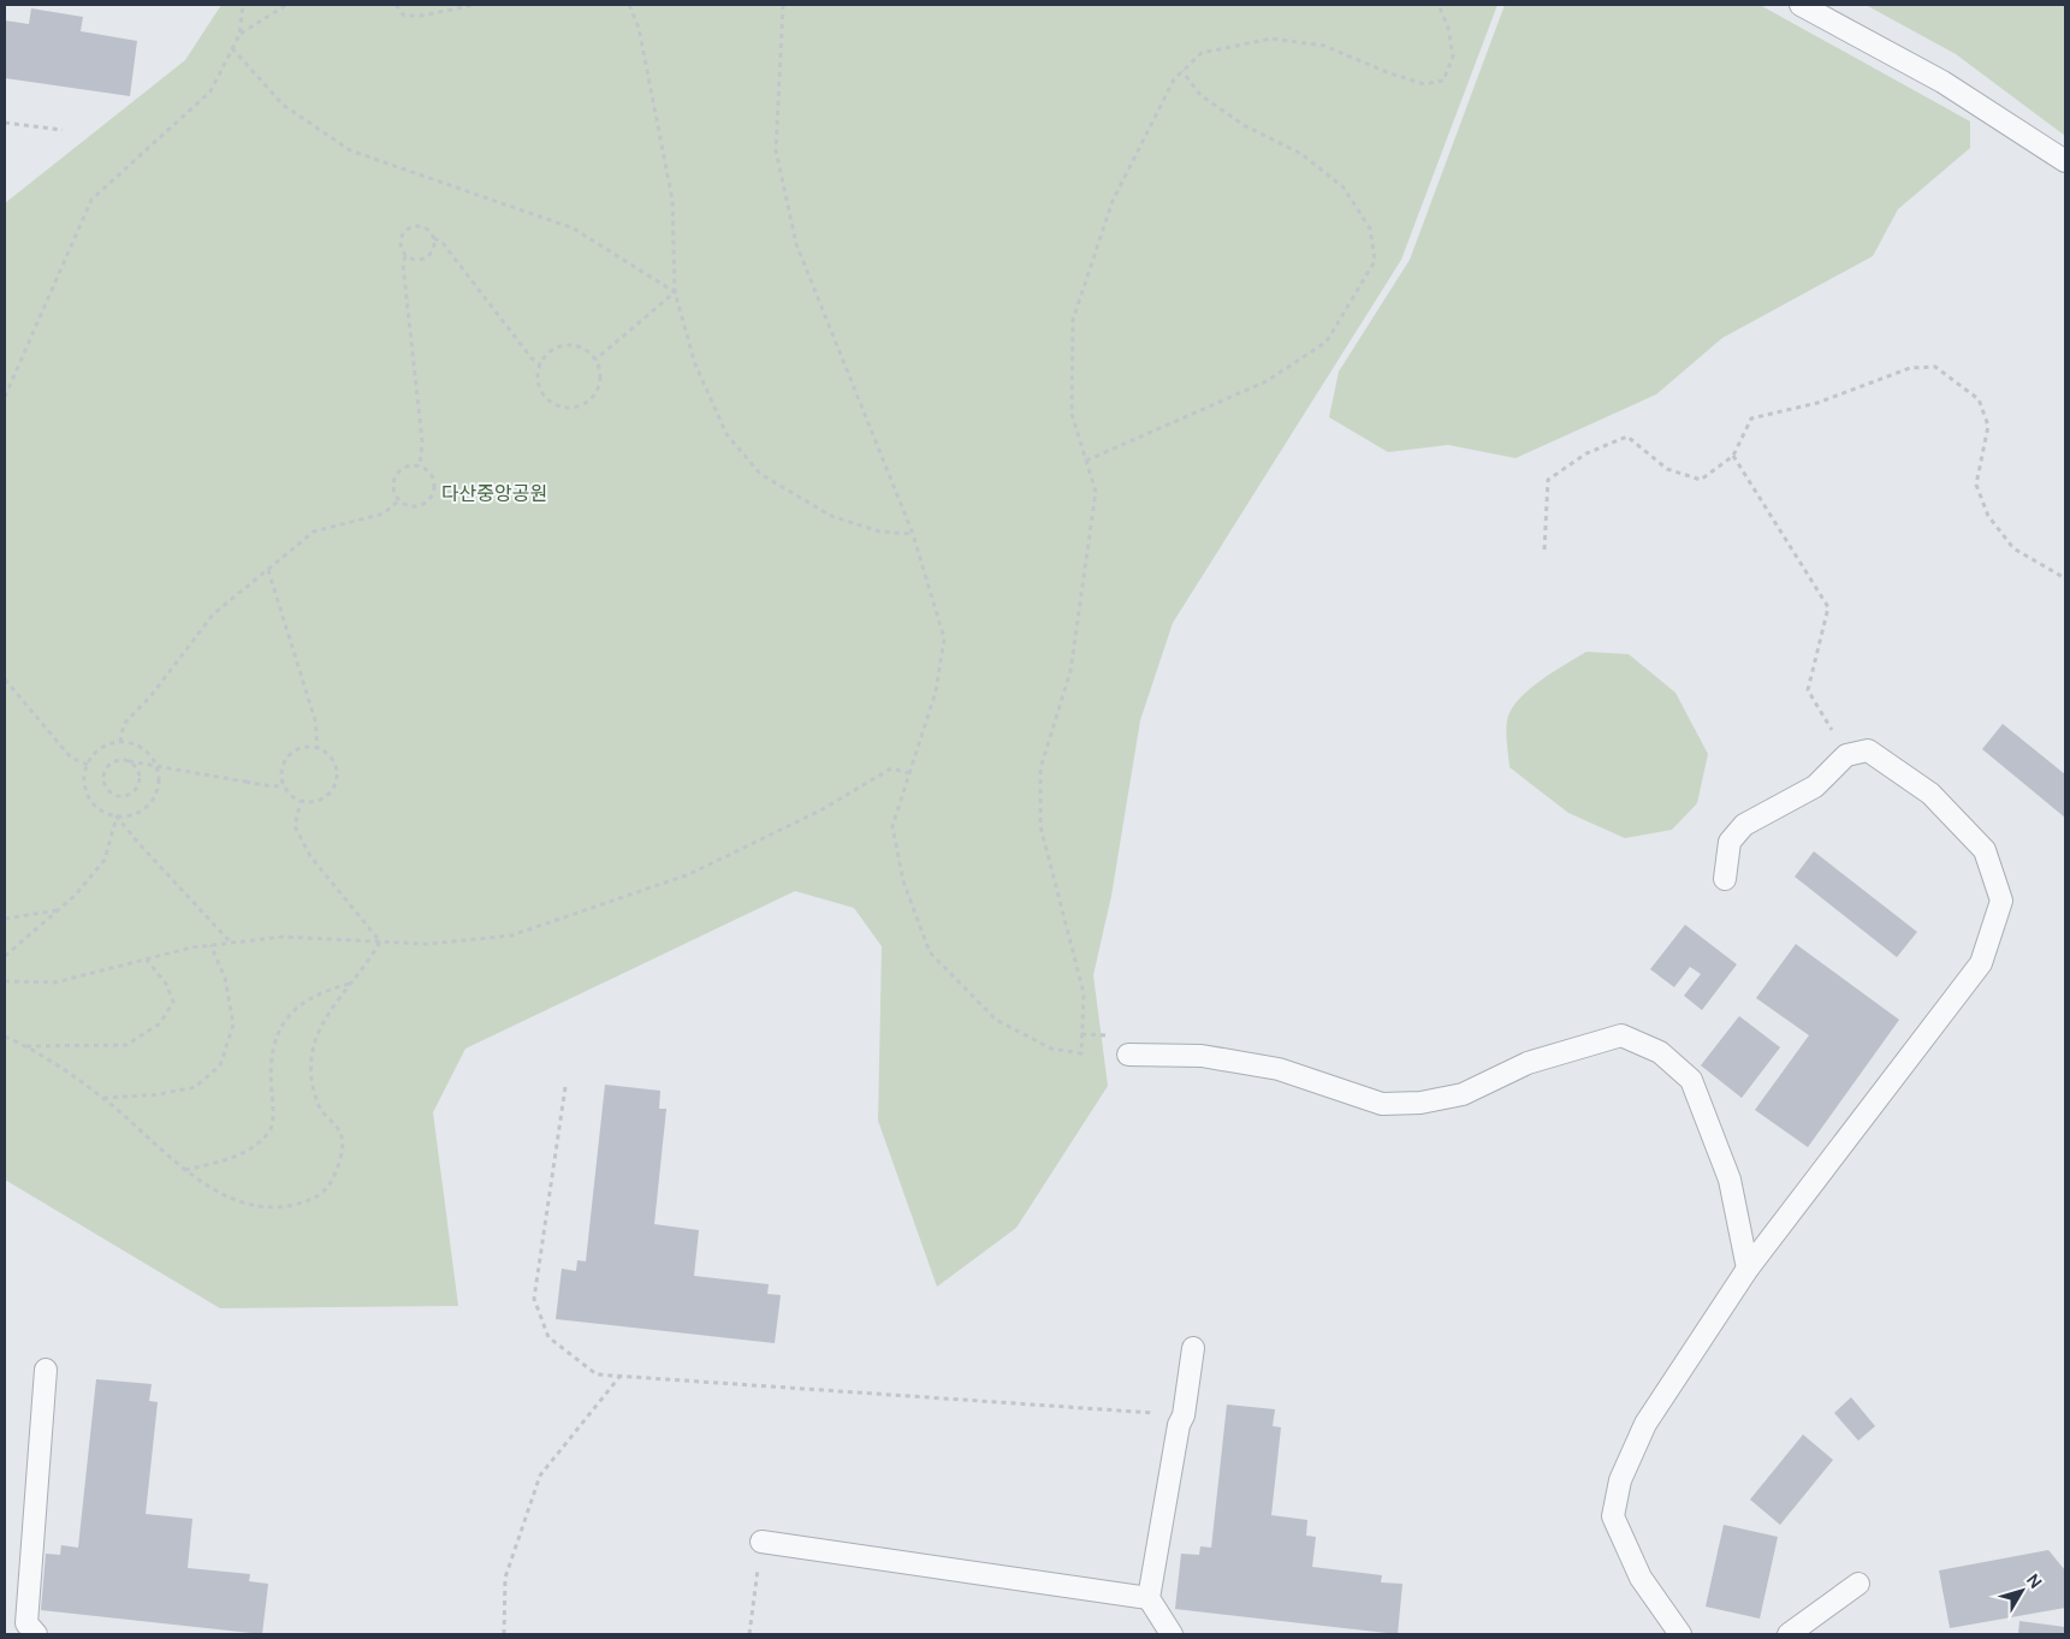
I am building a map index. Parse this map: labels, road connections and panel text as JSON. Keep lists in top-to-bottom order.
{
  "parks": ["다산중앙공원"],
  "north": "top right"
}
